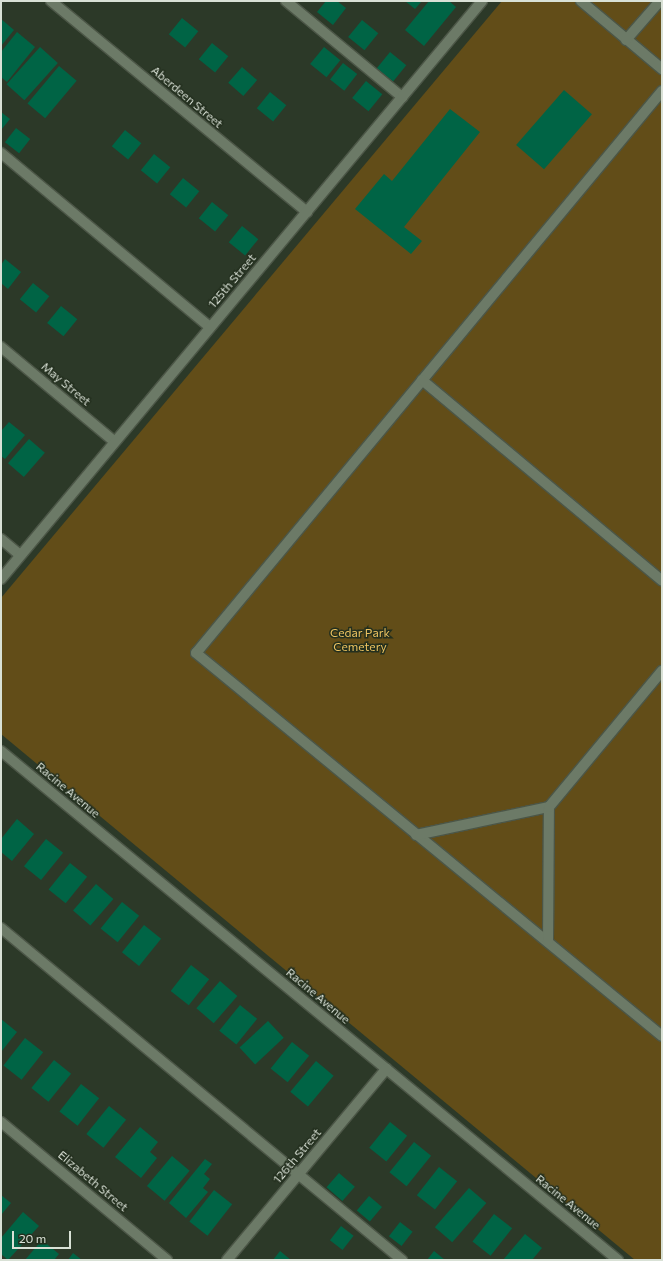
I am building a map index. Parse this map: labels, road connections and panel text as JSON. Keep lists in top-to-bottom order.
{
  "streets": {
    "street": [
      "Aberdeen Street",
      "125th Street",
      "May Street",
      "Racine Avenue",
      "126th Street",
      "Elizabeth Street"
    ]
  },
  "crossings": [
    ["Aberdeen Street", "125th Street"],
    ["125th Street", "May Street"],
    ["Racine Avenue", "126th Street"]
  ],
  "parks": ["Cedar Park Cemetery"],
  "scale_bar": "20 m"
}
